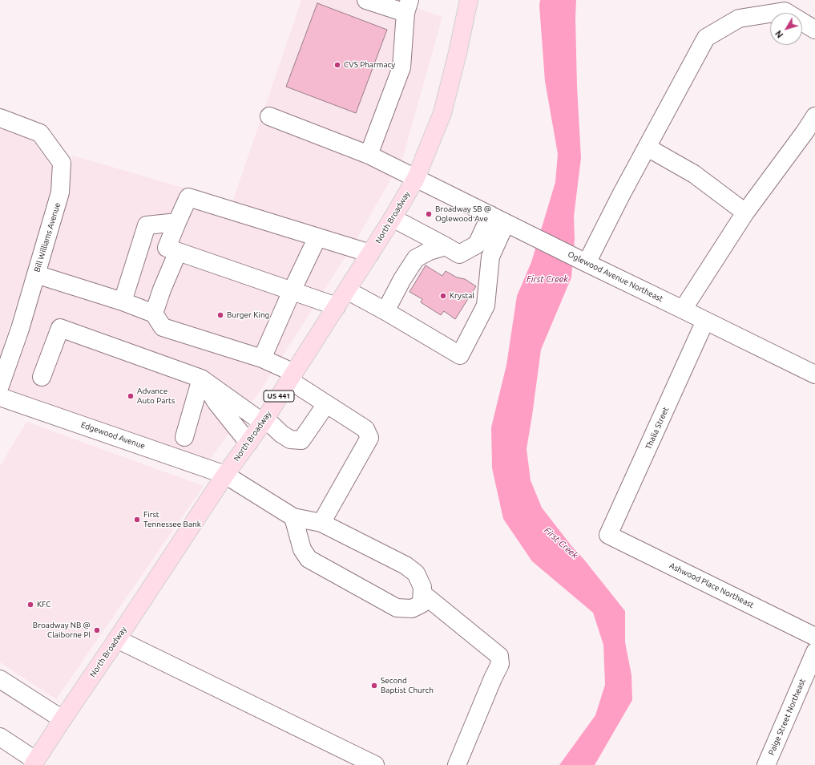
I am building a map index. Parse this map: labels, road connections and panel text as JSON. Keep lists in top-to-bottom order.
{
  "streets": {
    "main road": ["North Broadway", "US 441"],
    "street": [
      "Bill Williams Avenue",
      "Oglewood Avenue Northeast",
      "Thalia Street",
      "Edgewood Avenue",
      "Ashwood Place Northeast",
      "Paige Street Northeast"
    ]
  },
  "crossings": [
    ["North Broadway", "Oglewood Avenue Northeast"],
    ["North Broadway", "Edgewood Avenue"],
    ["Oglewood Avenue Northeast", "Thalia Street"],
    ["Thalia Street", "Ashwood Place Northeast"]
  ],
  "water": ["First Creek"],
  "places": [
    "CVS Pharmacy",
    "Broadway SB @ Oglewood Ave",
    "Krystal",
    "Burger King",
    "Advance Auto Parts",
    "First Tennessee Bank",
    "KFC",
    "Broadway NB @ Claiborne Pl",
    "Second Baptist Church"
  ],
  "north": "bottom left"
}
